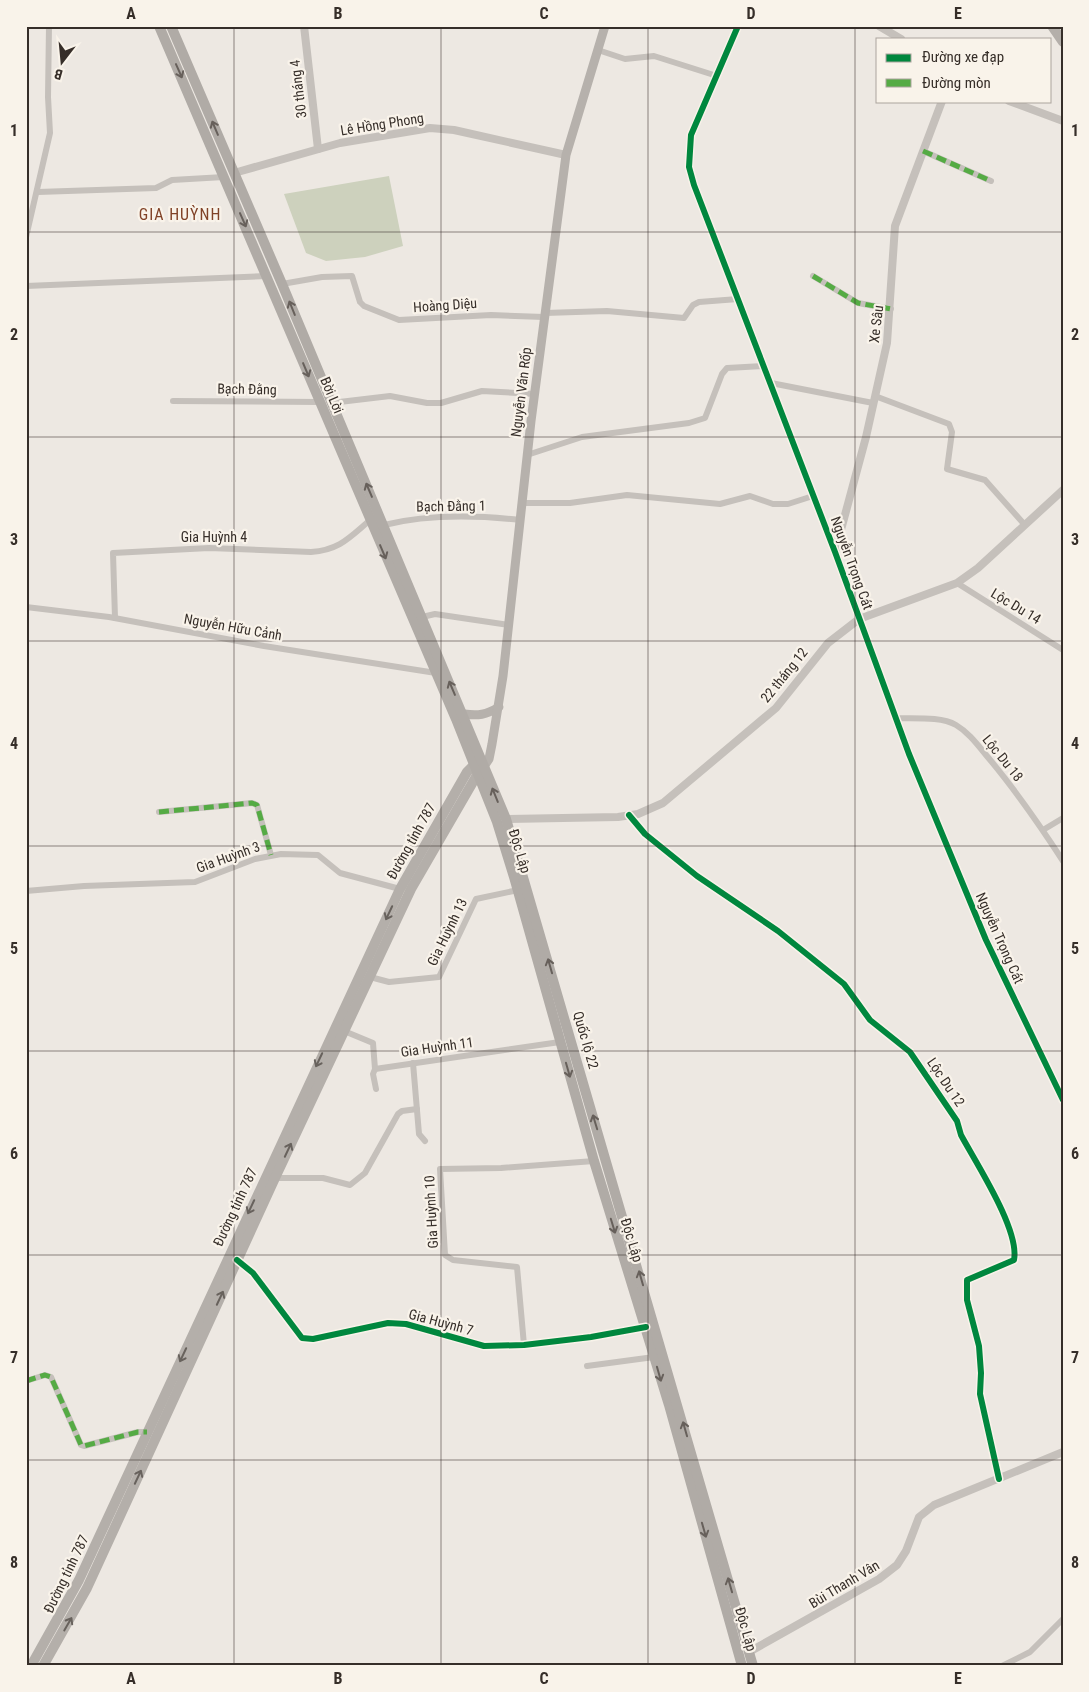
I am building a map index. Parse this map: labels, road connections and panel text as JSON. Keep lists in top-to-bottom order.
{
  "streets": {
    "highway": ["Bời Lời", "Độc Lập", "Quốc lộ 22"],
    "main road": ["Nguyễn Văn Rốp", "Đường tỉnh 787"],
    "street": [
      "30 tháng 4",
      "Lê Hồng Phong",
      "Hoàng Diệu",
      "Xe Sâu",
      "Bạch Đằng",
      "Bạch Đằng 1",
      "Gia Huỳnh 4",
      "Nguyễn Trọng Cát",
      "Lộc Du 14",
      "Nguyễn Hữu Cảnh",
      "22 tháng 12",
      "Lộc Du 18",
      "Gia Huỳnh 3",
      "Gia Huỳnh 13",
      "Gia Huỳnh 11",
      "Lộc Du 12",
      "Gia Huỳnh 10",
      "Gia Huỳnh 7",
      "Bùi Thanh Vân"
    ]
  },
  "crossings": [
    ["30 tháng 4", "Lê Hồng Phong"],
    ["Lê Hồng Phong", "Nguyễn Văn Rốp"],
    ["Lê Hồng Phong", "Bời Lời"],
    ["Hoàng Diệu", "Nguyễn Văn Rốp"],
    ["Hoàng Diệu", "Bời Lời"],
    ["Hoàng Diệu", "Nguyễn Trọng Cát"],
    ["Xe Sâu", "Nguyễn Trọng Cát"],
    ["Bạch Đằng", "Bời Lời"],
    ["Nguyễn Văn Rốp", "Bời Lời"],
    ["Nguyễn Văn Rốp", "Bạch Đằng 1"],
    ["Nguyễn Văn Rốp", "Quốc lộ 22"],
    ["Bời Lời", "Bạch Đằng 1"],
    ["Bời Lời", "Gia Huỳnh 4"],
    ["Bời Lời", "Nguyễn Hữu Cảnh"],
    ["Bời Lời", "Đường tỉnh 787"],
    ["Bời Lời", "Quốc lộ 22"],
    ["Gia Huỳnh 4", "Nguyễn Hữu Cảnh"],
    ["Nguyễn Trọng Cát", "22 tháng 12"],
    ["Nguyễn Trọng Cát", "Lộc Du 18"],
    ["Lộc Du 14", "22 tháng 12"],
    ["22 tháng 12", "Độc Lập"],
    ["22 tháng 12", "Quốc lộ 22"],
    ["22 tháng 12", "Lộc Du 12"],
    ["Đường tỉnh 787", "Gia Huỳnh 3"],
    ["Đường tỉnh 787", "Gia Huỳnh 13"],
    ["Đường tỉnh 787", "Quốc lộ 22"],
    ["Đường tỉnh 787", "Gia Huỳnh 7"],
    ["Độc Lập", "Gia Huỳnh 13"],
    ["Độc Lập", "Quốc lộ 22"],
    ["Độc Lập", "Gia Huỳnh 11"],
    ["Độc Lập", "Gia Huỳnh 10"],
    ["Độc Lập", "Gia Huỳnh 7"],
    ["Độc Lập", "Bùi Thanh Vân"],
    ["Quốc lộ 22", "Gia Huỳnh 7"],
    ["Lộc Du 12", "Bùi Thanh Vân"],
    ["Gia Huỳnh 10", "Gia Huỳnh 7"]
  ],
  "one_way": ["Quốc lộ 22"],
  "districts": ["GIA HUỲNH"],
  "legend": ["Đường xe đạp", "Đường mòn"],
  "north": "bottom",
  "grid": {
    "columns": [
      "A",
      "B",
      "C",
      "D",
      "E"
    ],
    "rows": [
      "1",
      "2",
      "3",
      "4",
      "5",
      "6",
      "7",
      "8"
    ]
  }
}
